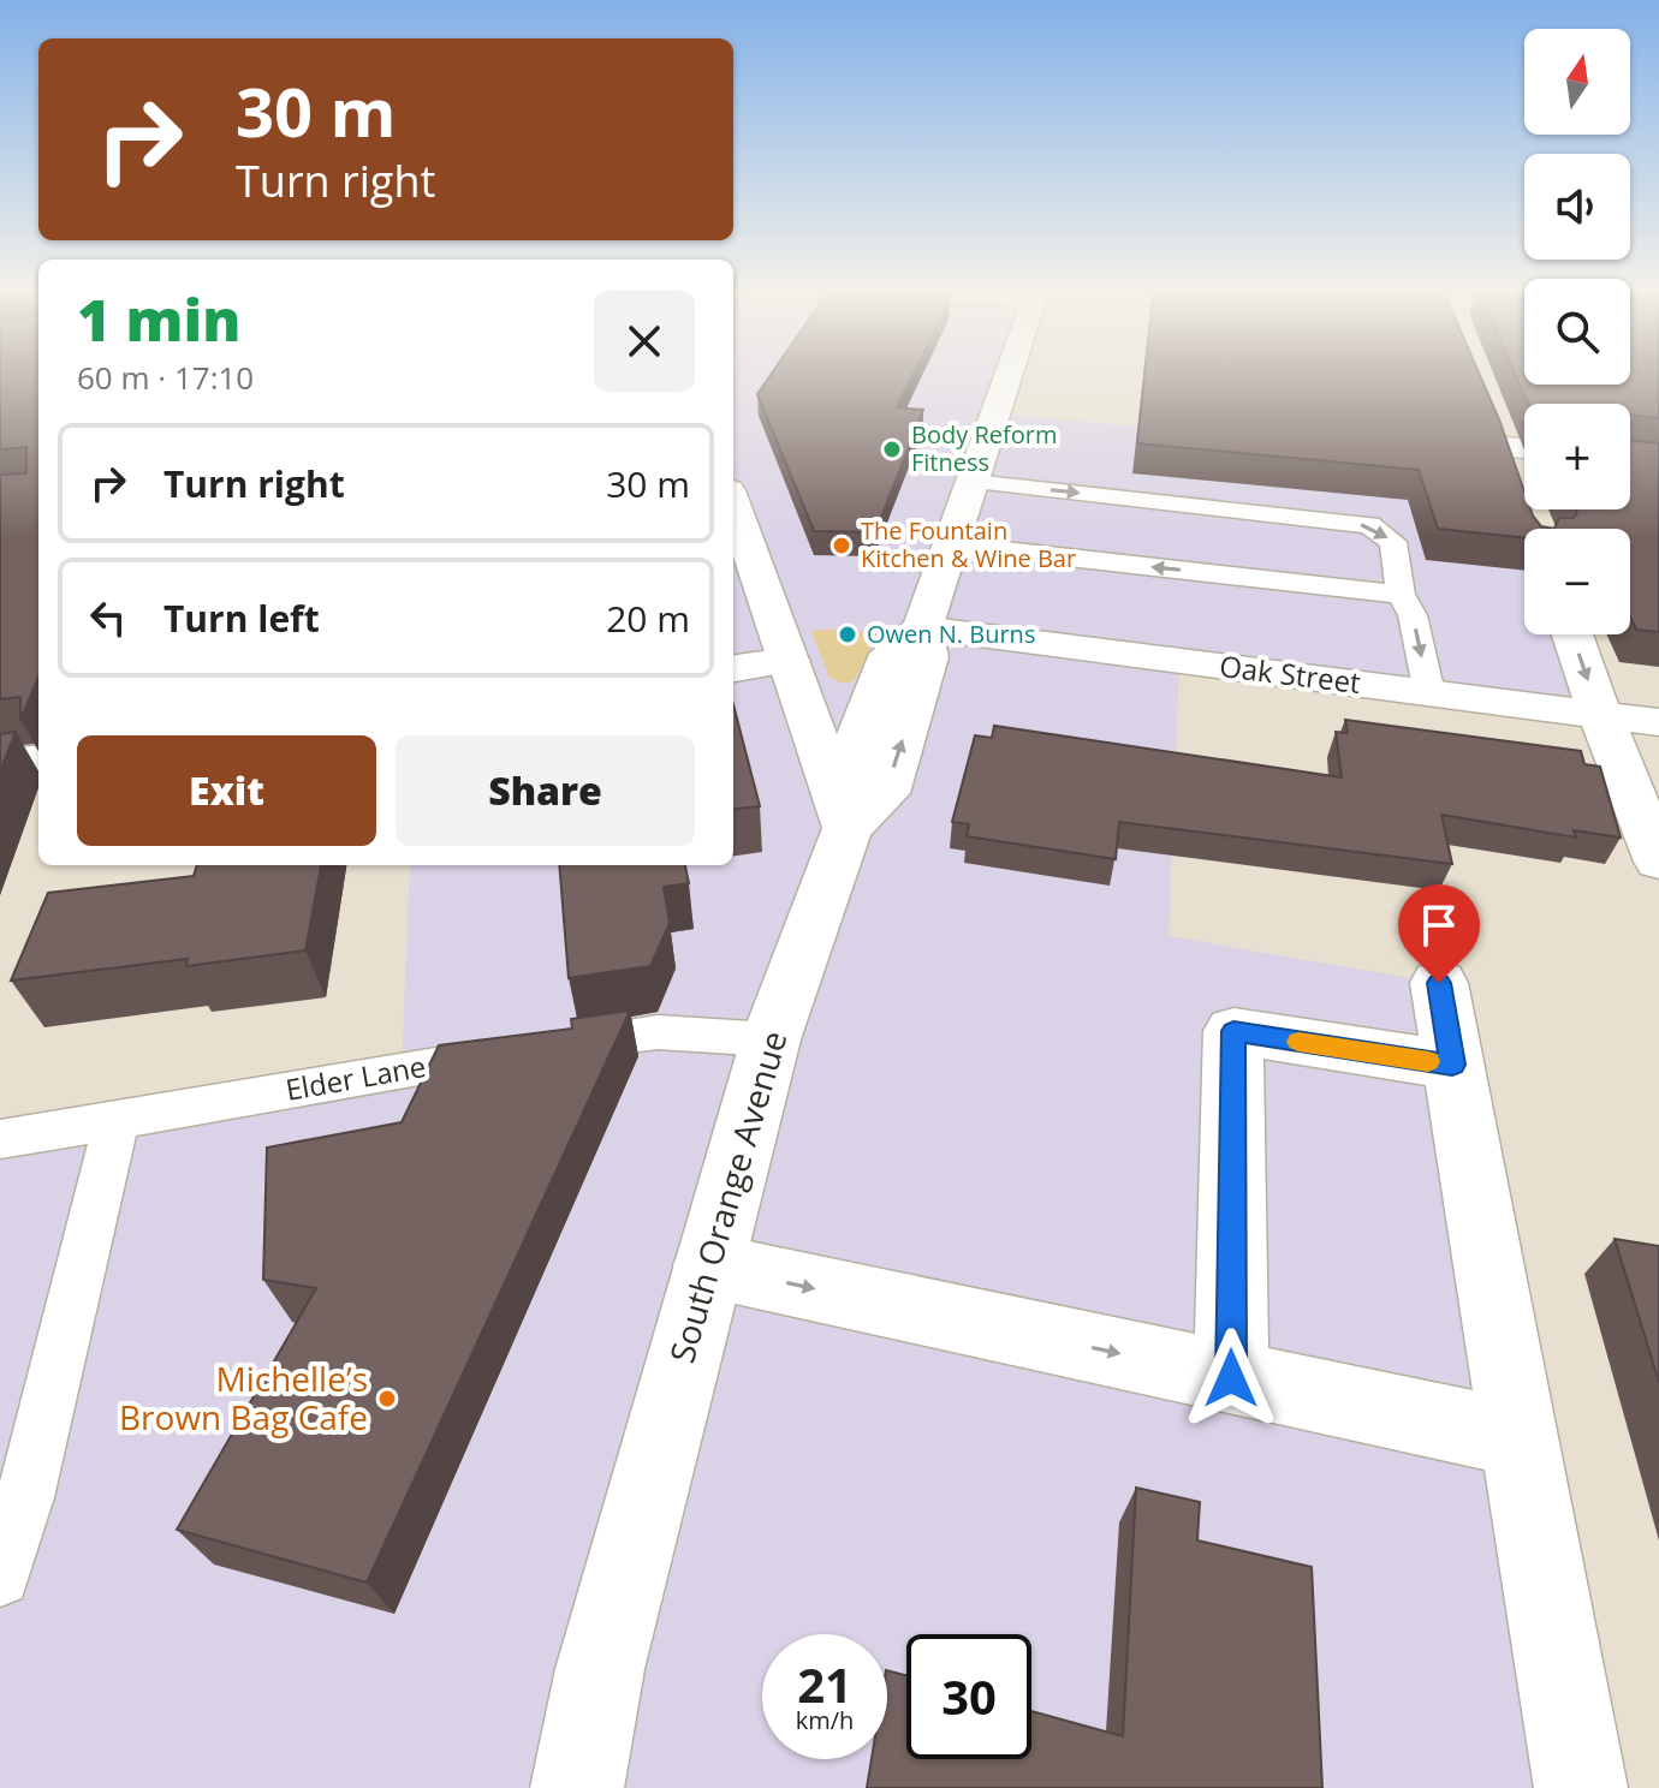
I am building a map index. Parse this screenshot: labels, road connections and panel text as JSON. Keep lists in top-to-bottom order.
{
  "streets": {
    "street": ["Oak Street", "South Orange Avenue"],
    "lane": ["Elder Lane"]
  },
  "crossings": [
    ["Oak Street", "South Orange Avenue"],
    ["Elder Lane", "South Orange Avenue"]
  ],
  "places": [
    "Body Reform Fitness",
    "The Fountain Kitchen & Wine Bar",
    "Owen N. Burns",
    "Michelle’s Brown Bag Cafe"
  ],
  "north": "top",
  "page": {
    "map_buttons": ["+", "−"],
    "turn": ["30 m", "Turn right"],
    "heading": ["1 min", "60 m · 17:10"],
    "list": [
      {
        "name": "Turn right",
        "value": "30 m"
      },
      {
        "name": "Turn left",
        "value": "20 m"
      }
    ],
    "buttons": ["Exit", "Share"],
    "speed": "21 km/h",
    "limit": "30"
  }
}
